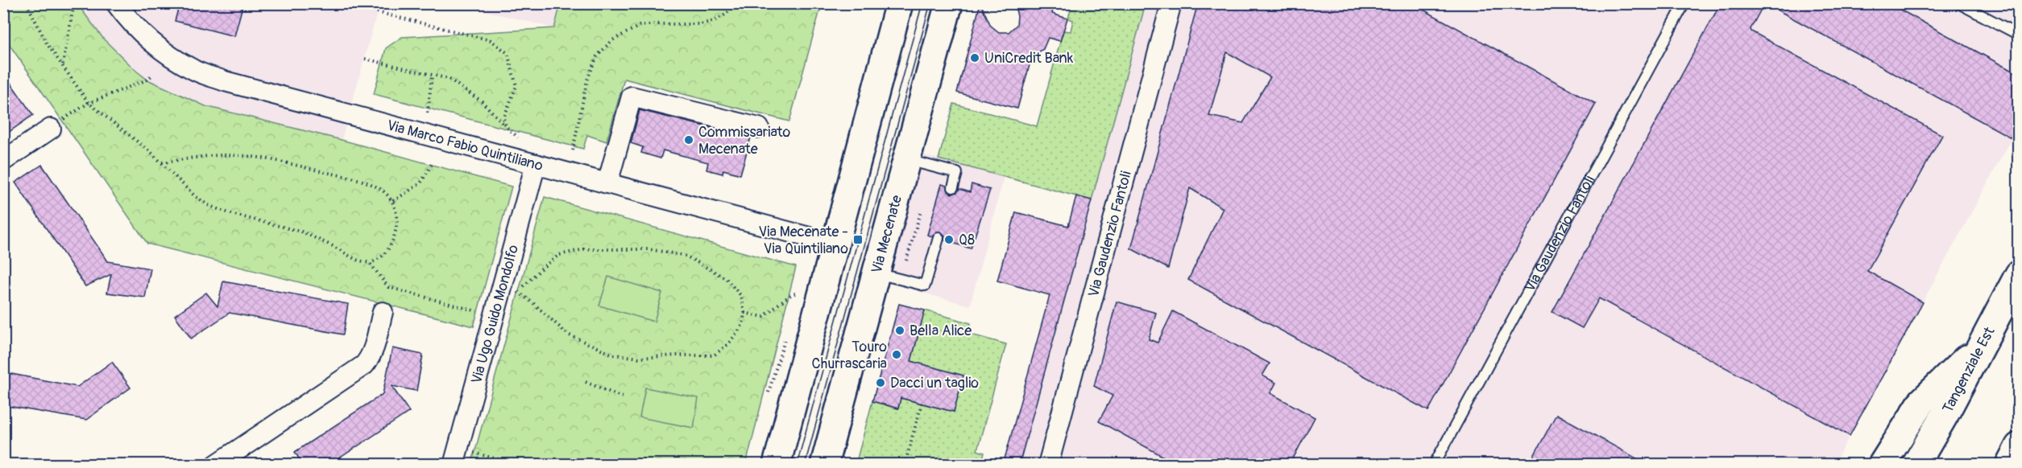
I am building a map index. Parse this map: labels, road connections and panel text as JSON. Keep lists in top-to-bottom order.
{
  "streets": {
    "main road": ["Via Mecenate", "Tangenziale Est"],
    "street": ["Via Marco Fabio Quintiliano", "Via Gaudenzio Fantoli", "Via Ugo Guido Mondolfo"]
  },
  "crossings": [
    ["Via Marco Fabio Quintiliano", "Via Ugo Guido Mondolfo"]
  ],
  "places": {
    "other": [
      "UniCredit Bank",
      "Commissariato Mecenate",
      "Q8",
      "Bella Alice",
      "Touro Churrascaria",
      "Dacci un taglio"
    ],
    "transit": ["Via Mecenate - Via Quintiliano"]
  }
}
